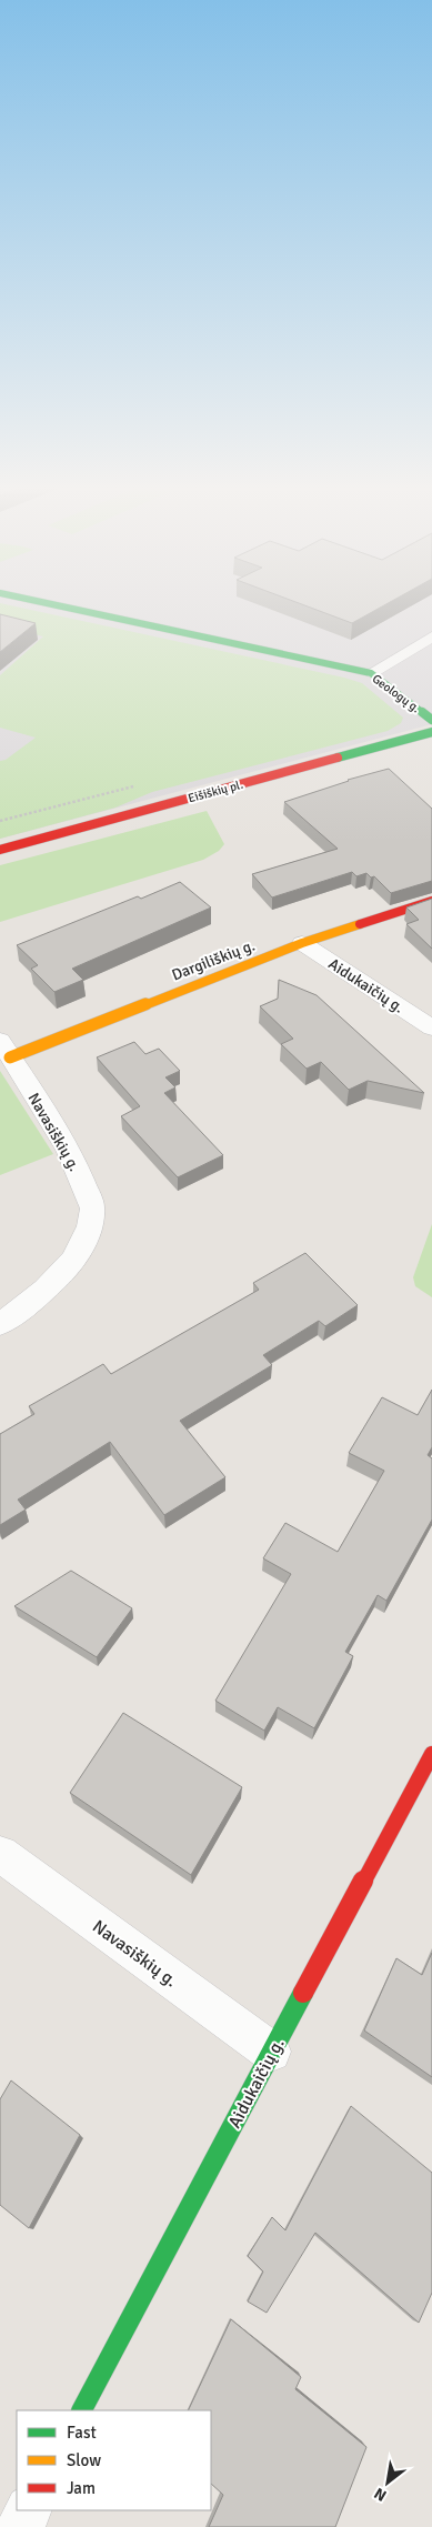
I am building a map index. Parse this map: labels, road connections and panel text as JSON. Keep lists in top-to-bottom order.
{
  "streets": {
    "street": [
      "Geologų g.",
      "Eišiškių pl.",
      "Dargiliškių g.",
      "Aidukaičių g.",
      "Navasiškių g."
    ]
  },
  "crossings": [
    ["Dargiliškių g.", "Aidukaičių g."],
    ["Dargiliškių g.", "Navasiškių g."],
    ["Aidukaičių g.", "Navasiškių g."]
  ],
  "legend": ["Fast", "Slow", "Jam"],
  "north": "bottom left"
}
